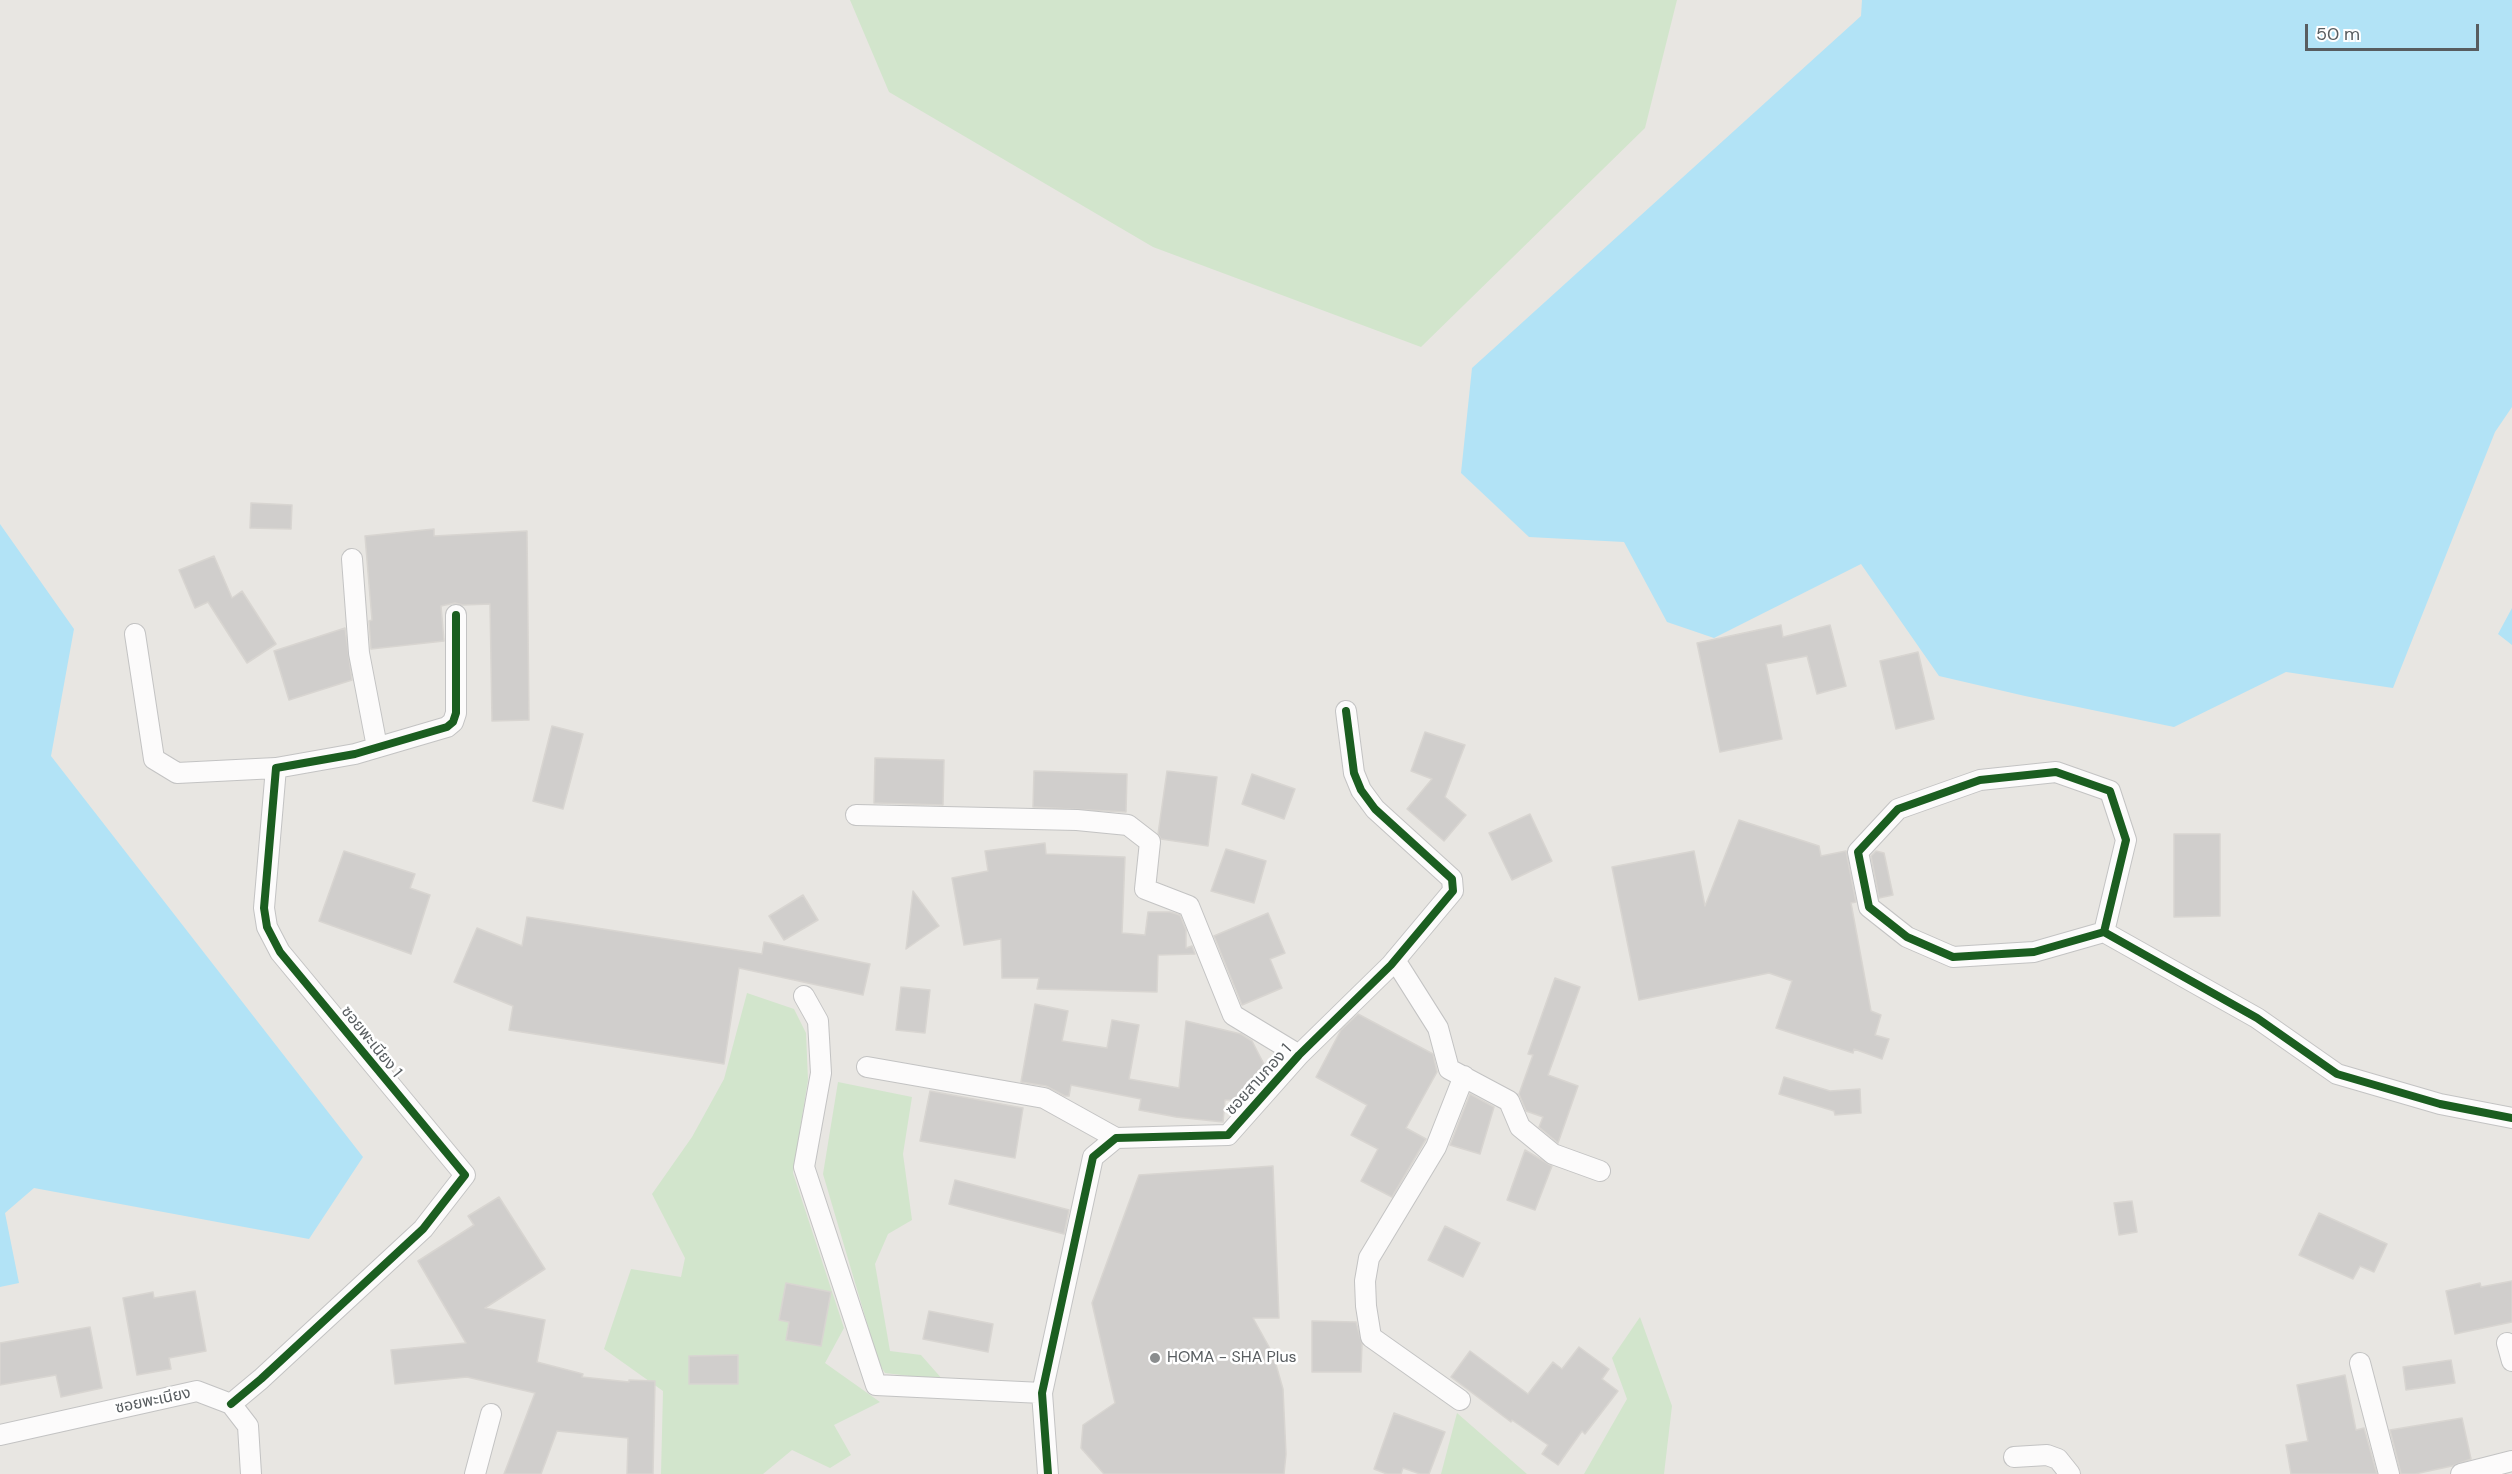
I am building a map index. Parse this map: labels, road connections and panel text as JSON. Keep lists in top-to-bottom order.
{
  "streets": {
    "street": ["ซอยพะเนียง 1", "ซอยสามกอง 1", "ซอยพะเนียง"]
  },
  "crossings": [
    ["ซอยพะเนียง 1", "ซอยพะเนียง"]
  ],
  "places": ["HOMA - SHA Plus"],
  "scale_bar": "50 m"
}
